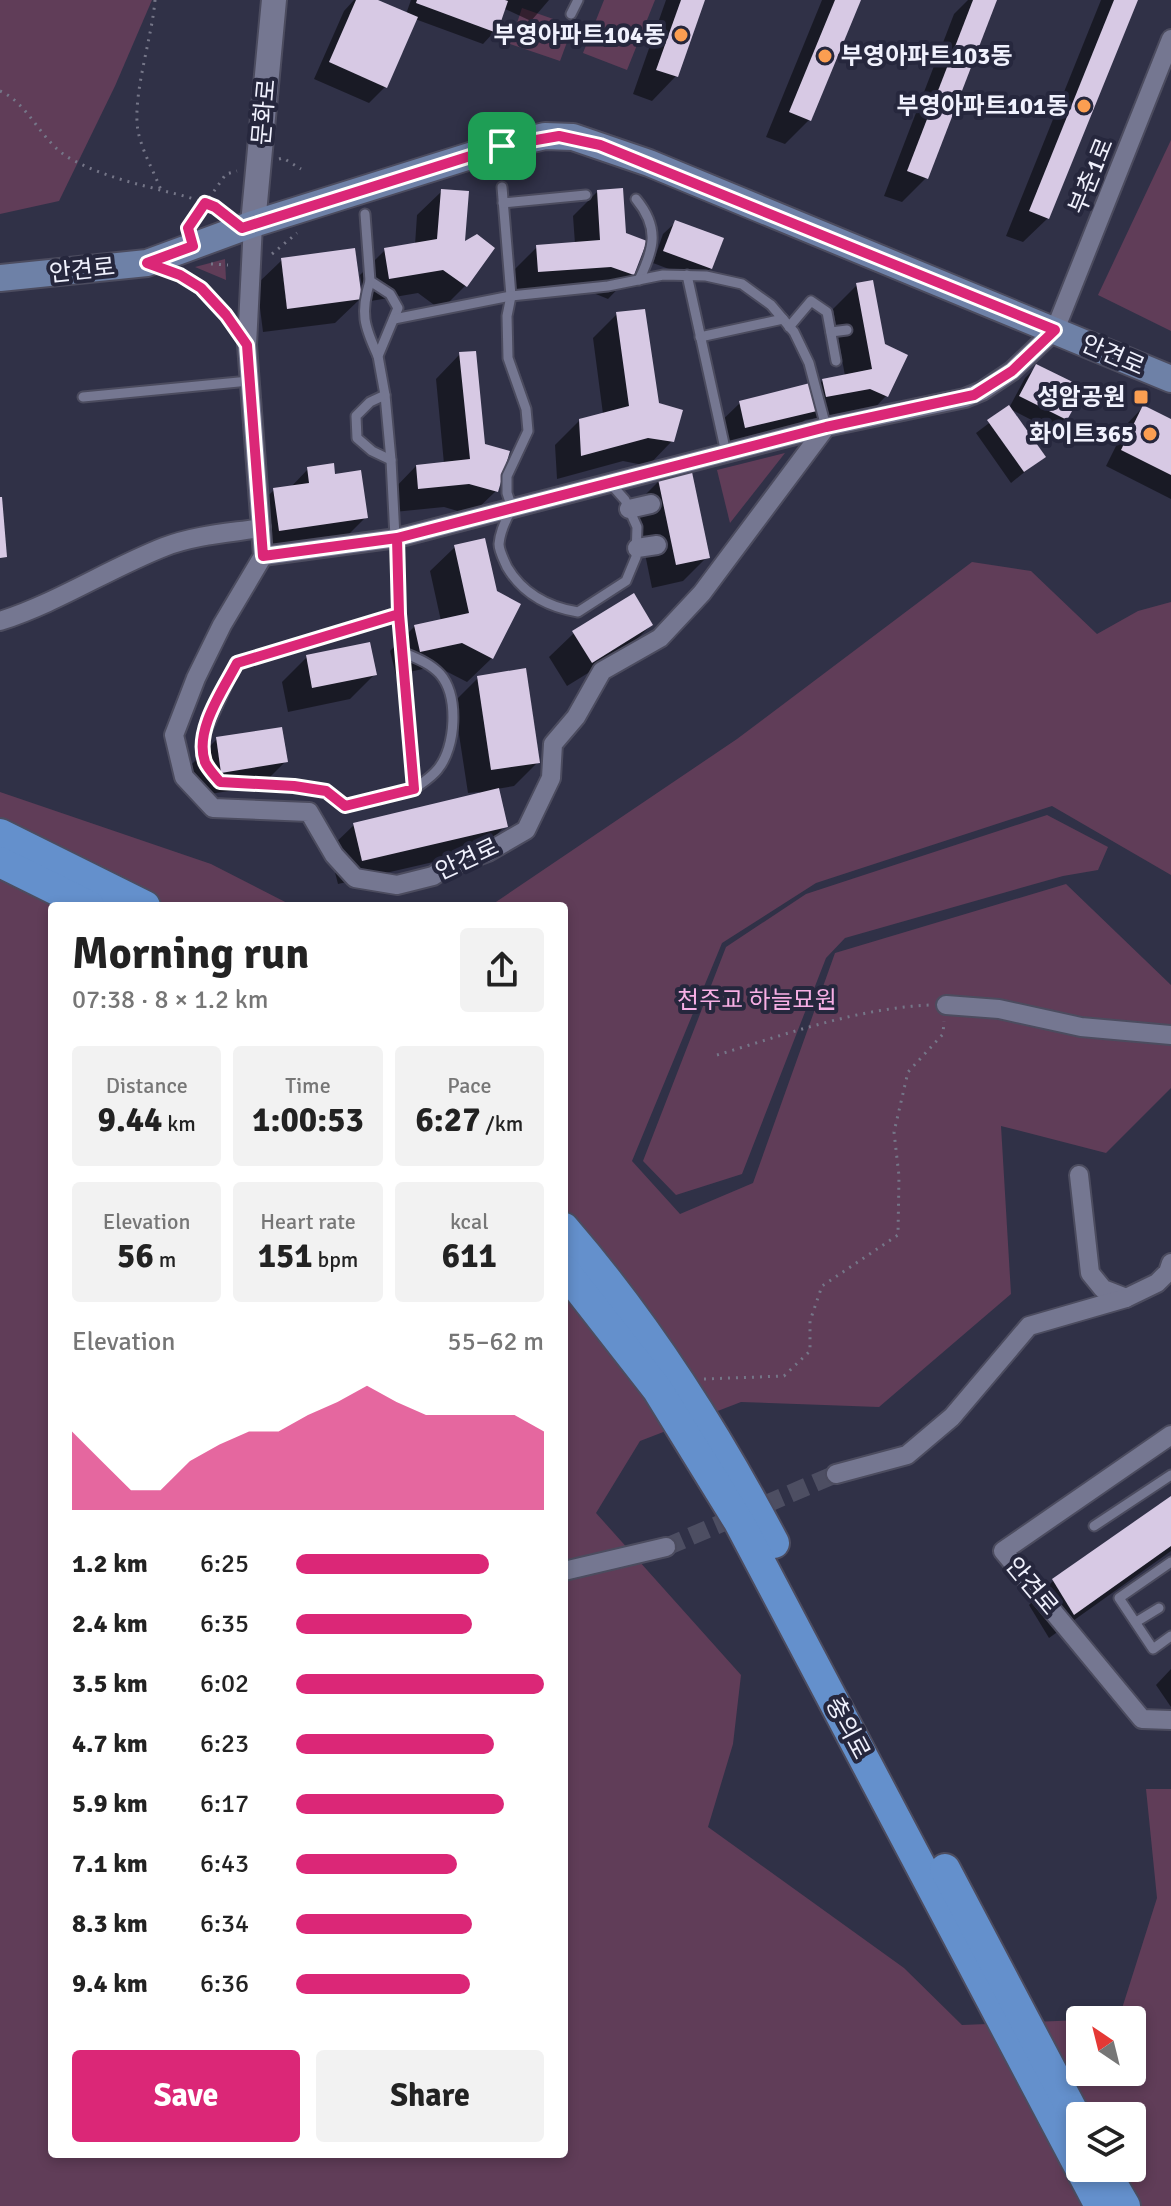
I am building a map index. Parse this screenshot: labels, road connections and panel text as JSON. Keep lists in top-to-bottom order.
{
  "streets": {
    "highway": ["충의로"],
    "main road": ["안견로"],
    "street": ["문화로", "부춘1로"]
  },
  "crossings": [
    ["문화로", "안견로"],
    ["부춘1로", "안견로"]
  ],
  "parks": ["천주교 하늘묘원"],
  "places": {
    "other": [
      "부영아파트104동",
      "부영아파트103동",
      "부영아파트101동",
      "화이트365"
    ],
    "transit": ["성암공원"]
  },
  "north": "top left",
  "page": {
    "heading": ["Morning run", "07:38 · 8 × 1.2 km"],
    "stats": [
      ["Distance", "9.44 km"],
      ["Time", "1:00:53"],
      ["Pace", "6:27 /km"],
      ["Elevation", "56 m"],
      ["Heart rate", "151 bpm"],
      ["kcal", "611"]
    ],
    "chart": ["Elevation", "55–62 m"],
    "list": [
      {
        "name": "1.2 km",
        "note": "6:25"
      },
      {
        "name": "2.4 km",
        "note": "6:35"
      },
      {
        "name": "3.5 km",
        "note": "6:02"
      },
      {
        "name": "4.7 km",
        "note": "6:23"
      },
      {
        "name": "5.9 km",
        "note": "6:17"
      },
      {
        "name": "7.1 km",
        "note": "6:43"
      },
      {
        "name": "8.3 km",
        "note": "6:34"
      },
      {
        "name": "9.4 km",
        "note": "6:36"
      }
    ],
    "buttons": ["Save", "Share"]
  }
}
